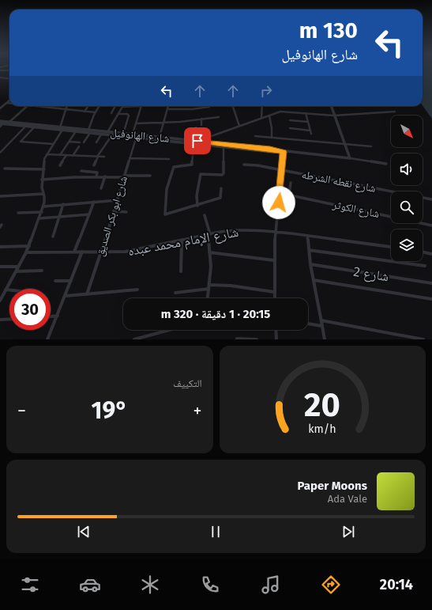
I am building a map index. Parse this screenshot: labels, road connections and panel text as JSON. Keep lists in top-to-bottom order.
{
  "streets": {
    "street": [
      "شارع الهانوفيل",
      "شارع نقطه الشرطه",
      "شارع الكوثر",
      "شارع ابو بكر الصديق",
      "شارع الإمام محمد عبده",
      "شارع 2"
    ]
  },
  "crossings": [
    ["شارع الهانوفيل", "شارع ابو بكر الصديق"],
    ["شارع ابو بكر الصديق", "شارع الإمام محمد عبده"]
  ],
  "north": "bottom right",
  "page": {
    "turn": ["130 m", "شارع الهانوفيل"],
    "limit": "30",
    "trip": "20:15 · 1 دقيقة · 320 m",
    "tile": "التكييف",
    "heat": ["−", "19°", "+"],
    "song": ["Paper Moons", "Ada Vale"],
    "tabs": "20:14",
    "gauge": ["20", "km/h"]
  }
}
